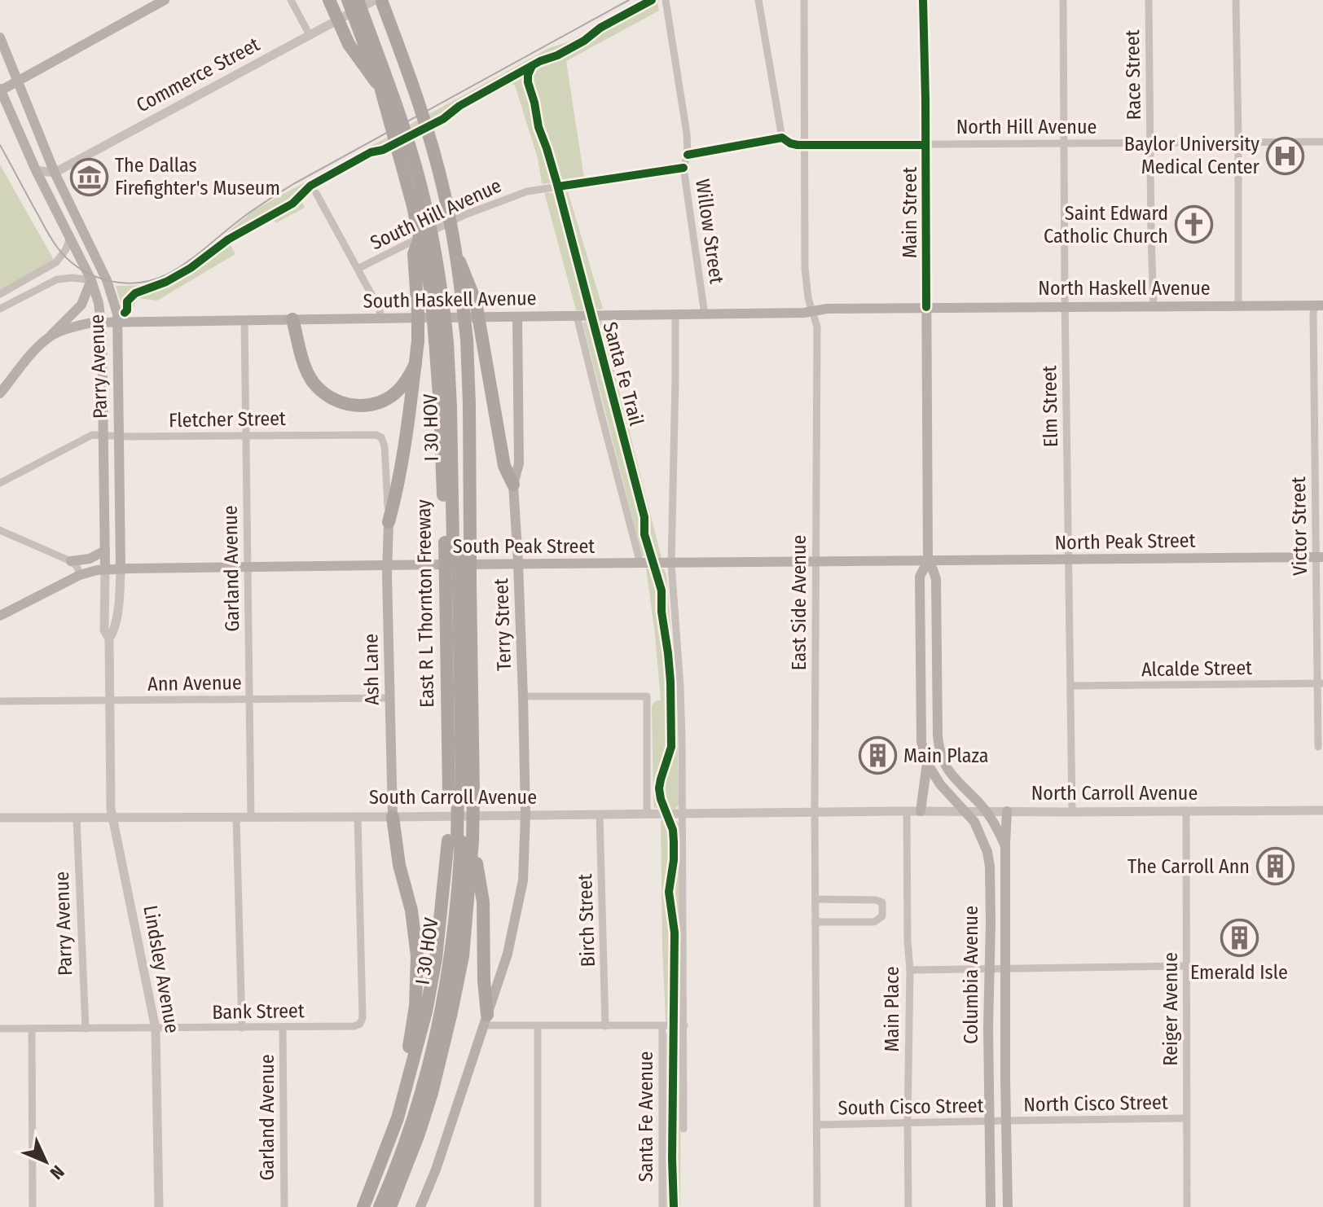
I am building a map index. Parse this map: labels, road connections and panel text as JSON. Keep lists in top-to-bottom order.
{
  "streets": {
    "highway": ["I 30 HOV", "East R L Thornton Freeway"],
    "main road": [
      "Main Street",
      "North Haskell Avenue",
      "South Haskell Avenue",
      "Parry Avenue",
      "North Peak Street",
      "South Peak Street",
      "Terry Street",
      "Ash Lane",
      "Columbia Avenue"
    ],
    "street": [
      "Commerce Street",
      "Race Street",
      "North Hill Avenue",
      "South Hill Avenue",
      "Willow Street",
      "Elm Street",
      "Fletcher Street",
      "Victor Street",
      "Garland Avenue",
      "East Side Avenue",
      "Alcalde Street",
      "Ann Avenue",
      "North Carroll Avenue",
      "South Carroll Avenue",
      "Birch Street",
      "Lindsley Avenue",
      "Main Place",
      "Reiger Avenue",
      "Bank Street",
      "North Cisco Street",
      "South Cisco Street",
      "Santa Fe Avenue"
    ],
    "cycle path": ["Santa Fe Trail"]
  },
  "crossings": [
    ["Commerce Street", "Parry Avenue"],
    ["Commerce Street", "East R L Thornton Freeway"],
    ["Race Street", "North Hill Avenue"],
    ["Race Street", "North Haskell Avenue"],
    ["North Hill Avenue", "Main Street"],
    ["North Hill Avenue", "Elm Street"],
    ["Main Street", "North Haskell Avenue"],
    ["Main Street", "South Haskell Avenue"],
    ["Main Street", "North Peak Street"],
    ["Main Street", "South Peak Street"],
    ["Main Street", "North Carroll Avenue"],
    ["Main Street", "Columbia Avenue"],
    ["South Hill Avenue", "Willow Street"],
    ["Willow Street", "South Haskell Avenue"],
    ["North Haskell Avenue", "South Haskell Avenue"],
    ["North Haskell Avenue", "Elm Street"],
    ["North Haskell Avenue", "Victor Street"],
    ["South Haskell Avenue", "Parry Avenue"],
    ["South Haskell Avenue", "Garland Avenue"],
    ["South Haskell Avenue", "East Side Avenue"],
    ["South Haskell Avenue", "Terry Street"],
    ["Parry Avenue", "Fletcher Street"],
    ["Parry Avenue", "South Peak Street"],
    ["Parry Avenue", "Ann Avenue"],
    ["Parry Avenue", "South Carroll Avenue"],
    ["Parry Avenue", "Lindsley Avenue"],
    ["Parry Avenue", "Bank Street"],
    ["Elm Street", "North Peak Street"],
    ["Elm Street", "Alcalde Street"],
    ["Elm Street", "North Carroll Avenue"],
    ["Fletcher Street", "Garland Avenue"],
    ["Fletcher Street", "Ash Lane"],
    ["I 30 HOV", "East R L Thornton Freeway"],
    ["Victor Street", "North Peak Street"],
    ["Victor Street", "Alcalde Street"],
    ["North Peak Street", "South Peak Street"],
    ["South Peak Street", "Garland Avenue"],
    ["South Peak Street", "East Side Avenue"],
    ["South Peak Street", "Terry Street"],
    ["South Peak Street", "Ash Lane"],
    ["Garland Avenue", "Ann Avenue"],
    ["Garland Avenue", "South Carroll Avenue"],
    ["Garland Avenue", "Bank Street"],
    ["East Side Avenue", "South Carroll Avenue"],
    ["East Side Avenue", "South Cisco Street"],
    ["Terry Street", "South Carroll Avenue"],
    ["Ash Lane", "Ann Avenue"],
    ["Ash Lane", "South Carroll Avenue"],
    ["North Carroll Avenue", "South Carroll Avenue"],
    ["North Carroll Avenue", "Columbia Avenue"],
    ["North Carroll Avenue", "Main Place"],
    ["North Carroll Avenue", "Reiger Avenue"],
    ["South Carroll Avenue", "Birch Street"],
    ["South Carroll Avenue", "Lindsley Avenue"],
    ["South Carroll Avenue", "Main Place"],
    ["South Carroll Avenue", "Bank Street"],
    ["Lindsley Avenue", "Bank Street"],
    ["Columbia Avenue", "North Cisco Street"],
    ["Columbia Avenue", "South Cisco Street"],
    ["Main Place", "South Cisco Street"],
    ["Reiger Avenue", "North Cisco Street"],
    ["North Cisco Street", "South Cisco Street"]
  ],
  "places": {
    "hospital": ["Baylor University Medical Center"],
    "museum": ["The Dallas Firefighter's Museum"],
    "church": ["Saint Edward Catholic Church"],
    "building": ["Main Plaza", "The Carroll Ann", "Emerald Isle"]
  },
  "north": "bottom right"
}
